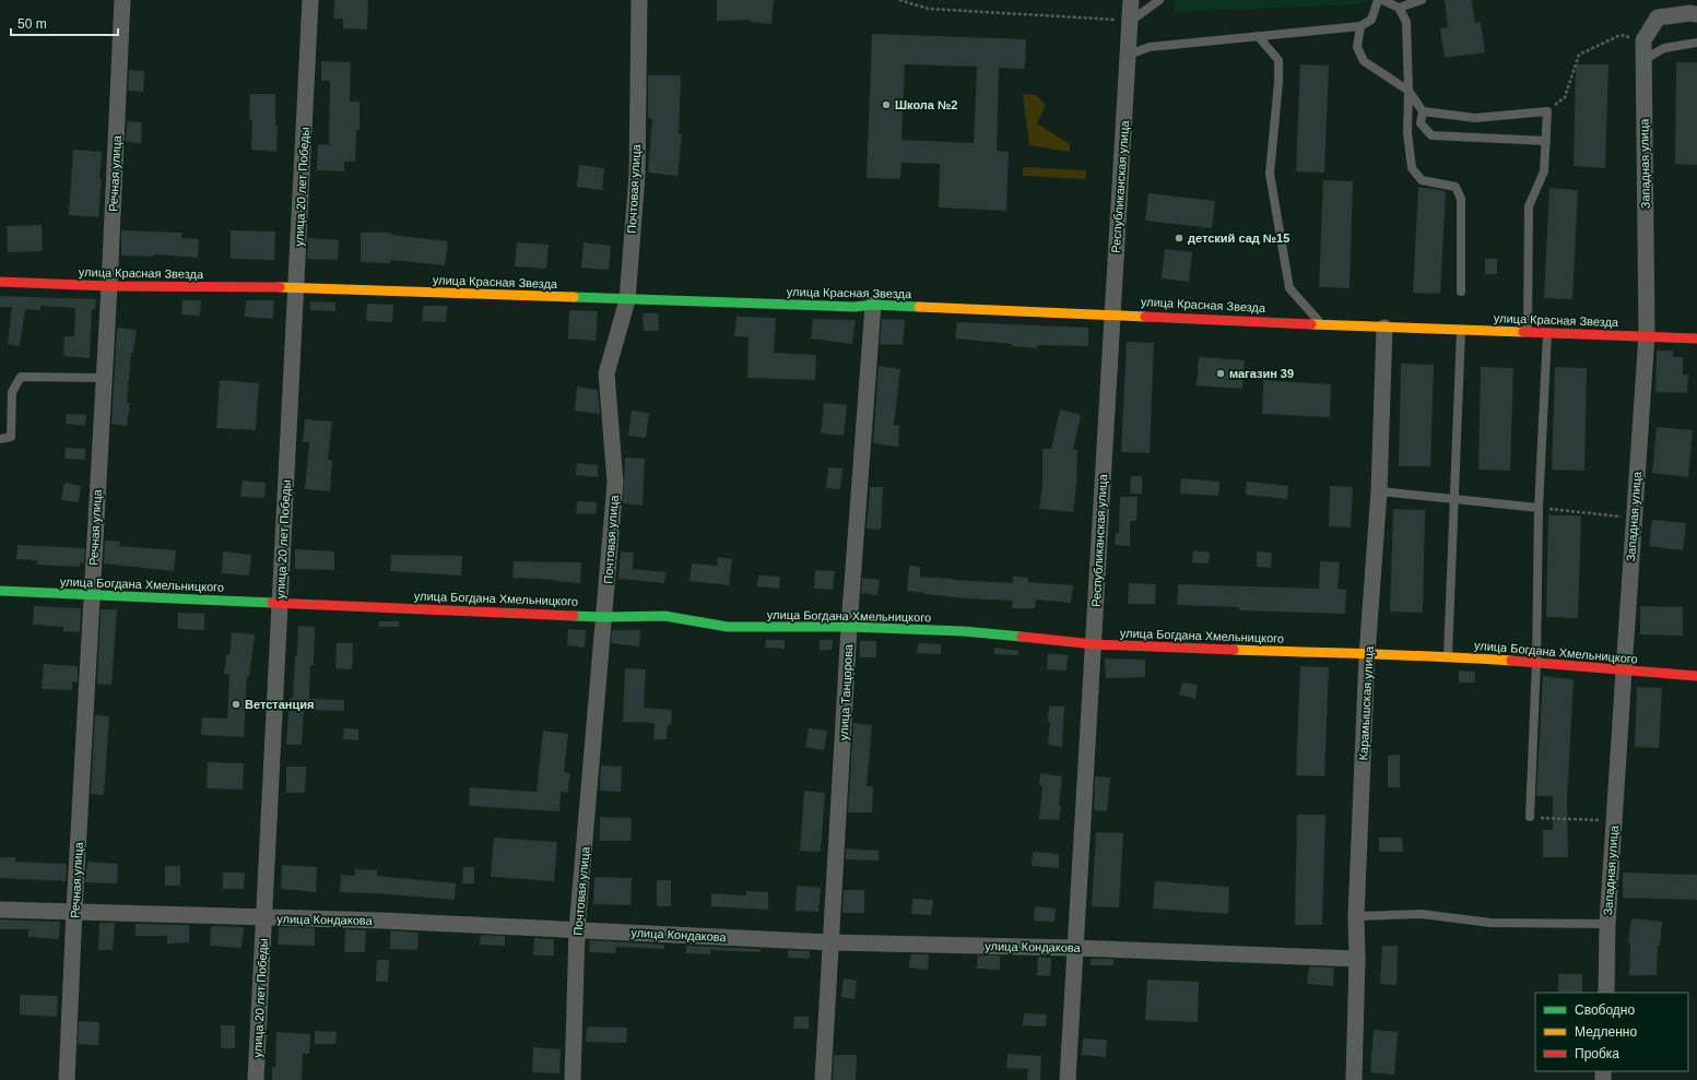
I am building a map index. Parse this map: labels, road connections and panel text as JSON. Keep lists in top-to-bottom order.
{
  "streets": {
    "street": [
      "Западная улица",
      "Речная улица",
      "улица 20 лет Победы",
      "Республиканская улица",
      "Почтовая улица",
      "улица Красная Звезда",
      "улица Богдана Хмельницкого",
      "улица Танцорова",
      "Карамышская улица",
      "улица Кондакова"
    ]
  },
  "crossings": [
    ["Западная улица", "улица Красная Звезда"],
    ["Западная улица", "улица Богдана Хмельницкого"],
    ["Речная улица", "улица Красная Звезда"],
    ["Речная улица", "улица Богдана Хмельницкого"],
    ["Речная улица", "улица Кондакова"],
    ["улица 20 лет Победы", "улица Красная Звезда"],
    ["улица 20 лет Победы", "улица Богдана Хмельницкого"],
    ["улица 20 лет Победы", "улица Кондакова"],
    ["Республиканская улица", "улица Красная Звезда"],
    ["Республиканская улица", "улица Богдана Хмельницкого"],
    ["Республиканская улица", "улица Кондакова"],
    ["Почтовая улица", "улица Красная Звезда"],
    ["Почтовая улица", "улица Богдана Хмельницкого"],
    ["Почтовая улица", "улица Кондакова"],
    ["улица Красная Звезда", "улица Танцорова"],
    ["улица Красная Звезда", "Карамышская улица"],
    ["улица Богдана Хмельницкого", "улица Танцорова"],
    ["улица Богдана Хмельницкого", "Карамышская улица"],
    ["улица Танцорова", "улица Кондакова"],
    ["Карамышская улица", "улица Кондакова"]
  ],
  "places": [
    "Школа №2",
    "детский сад №15",
    "магазин 39",
    "Ветстанция"
  ],
  "legend": ["Свободно", "Медленно", "Пробка"],
  "scale_bar": "50 m"
}
